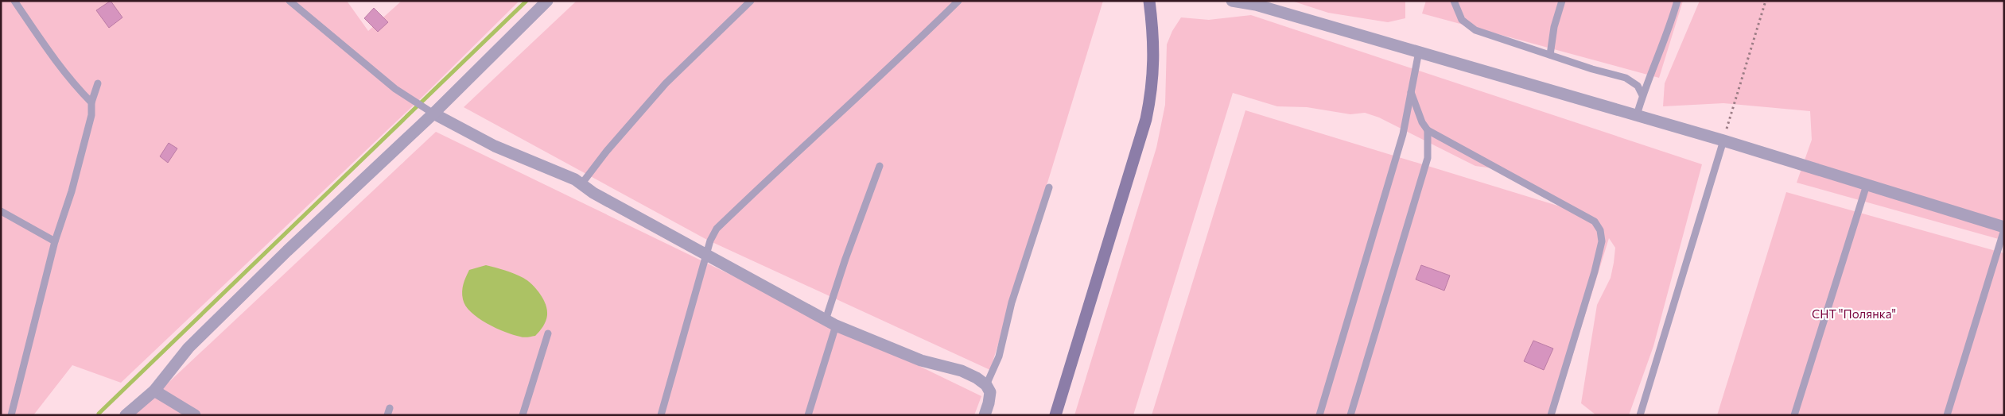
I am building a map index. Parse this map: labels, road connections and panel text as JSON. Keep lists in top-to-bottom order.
{
  "parks": ["СНТ \"Полянка\""]
}
